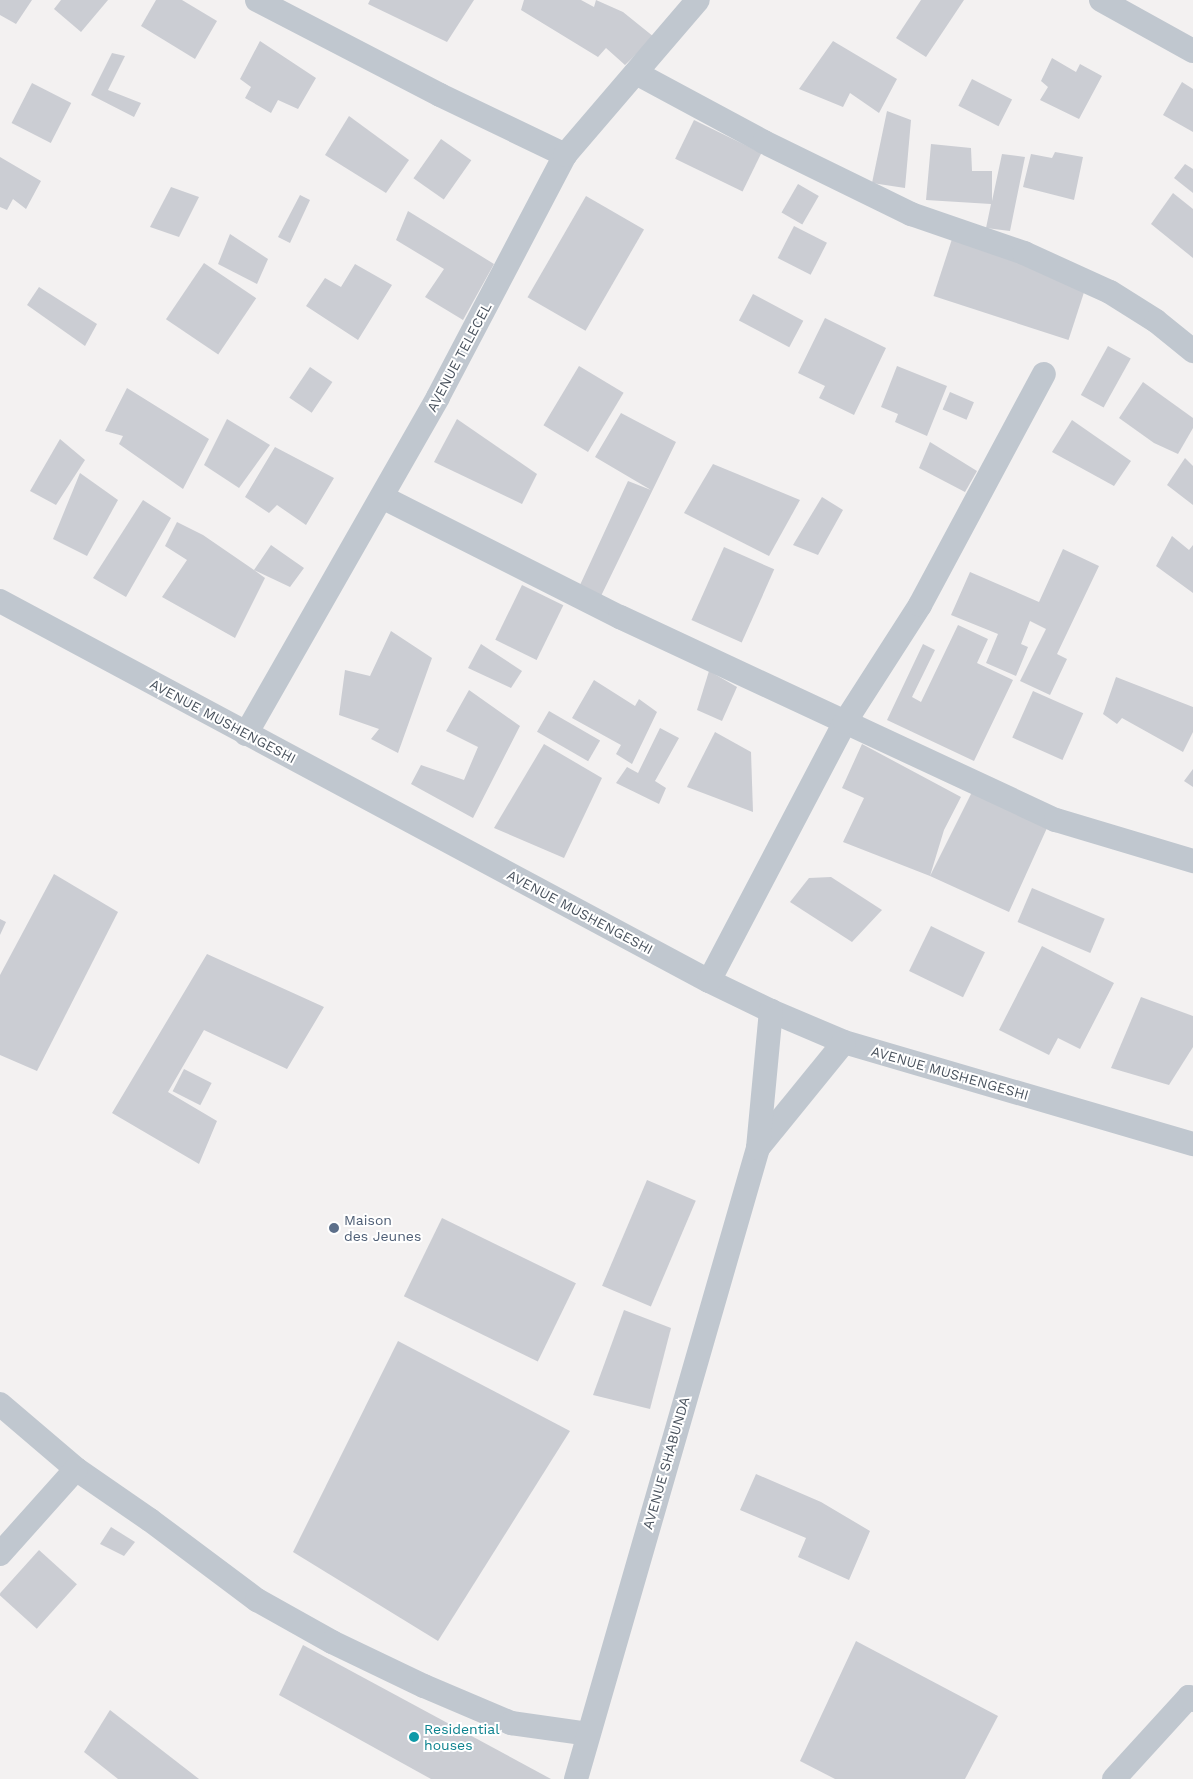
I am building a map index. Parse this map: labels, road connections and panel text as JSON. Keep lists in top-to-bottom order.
{
  "streets": {
    "street": ["AVENUE TELECEL", "AVENUE MUSHENGESHI", "AVENUE SHABUNDA"]
  },
  "crossings": [
    ["AVENUE TELECEL", "AVENUE MUSHENGESHI"]
  ],
  "places": ["Maison des Jeunes", "Residential houses"]
}
